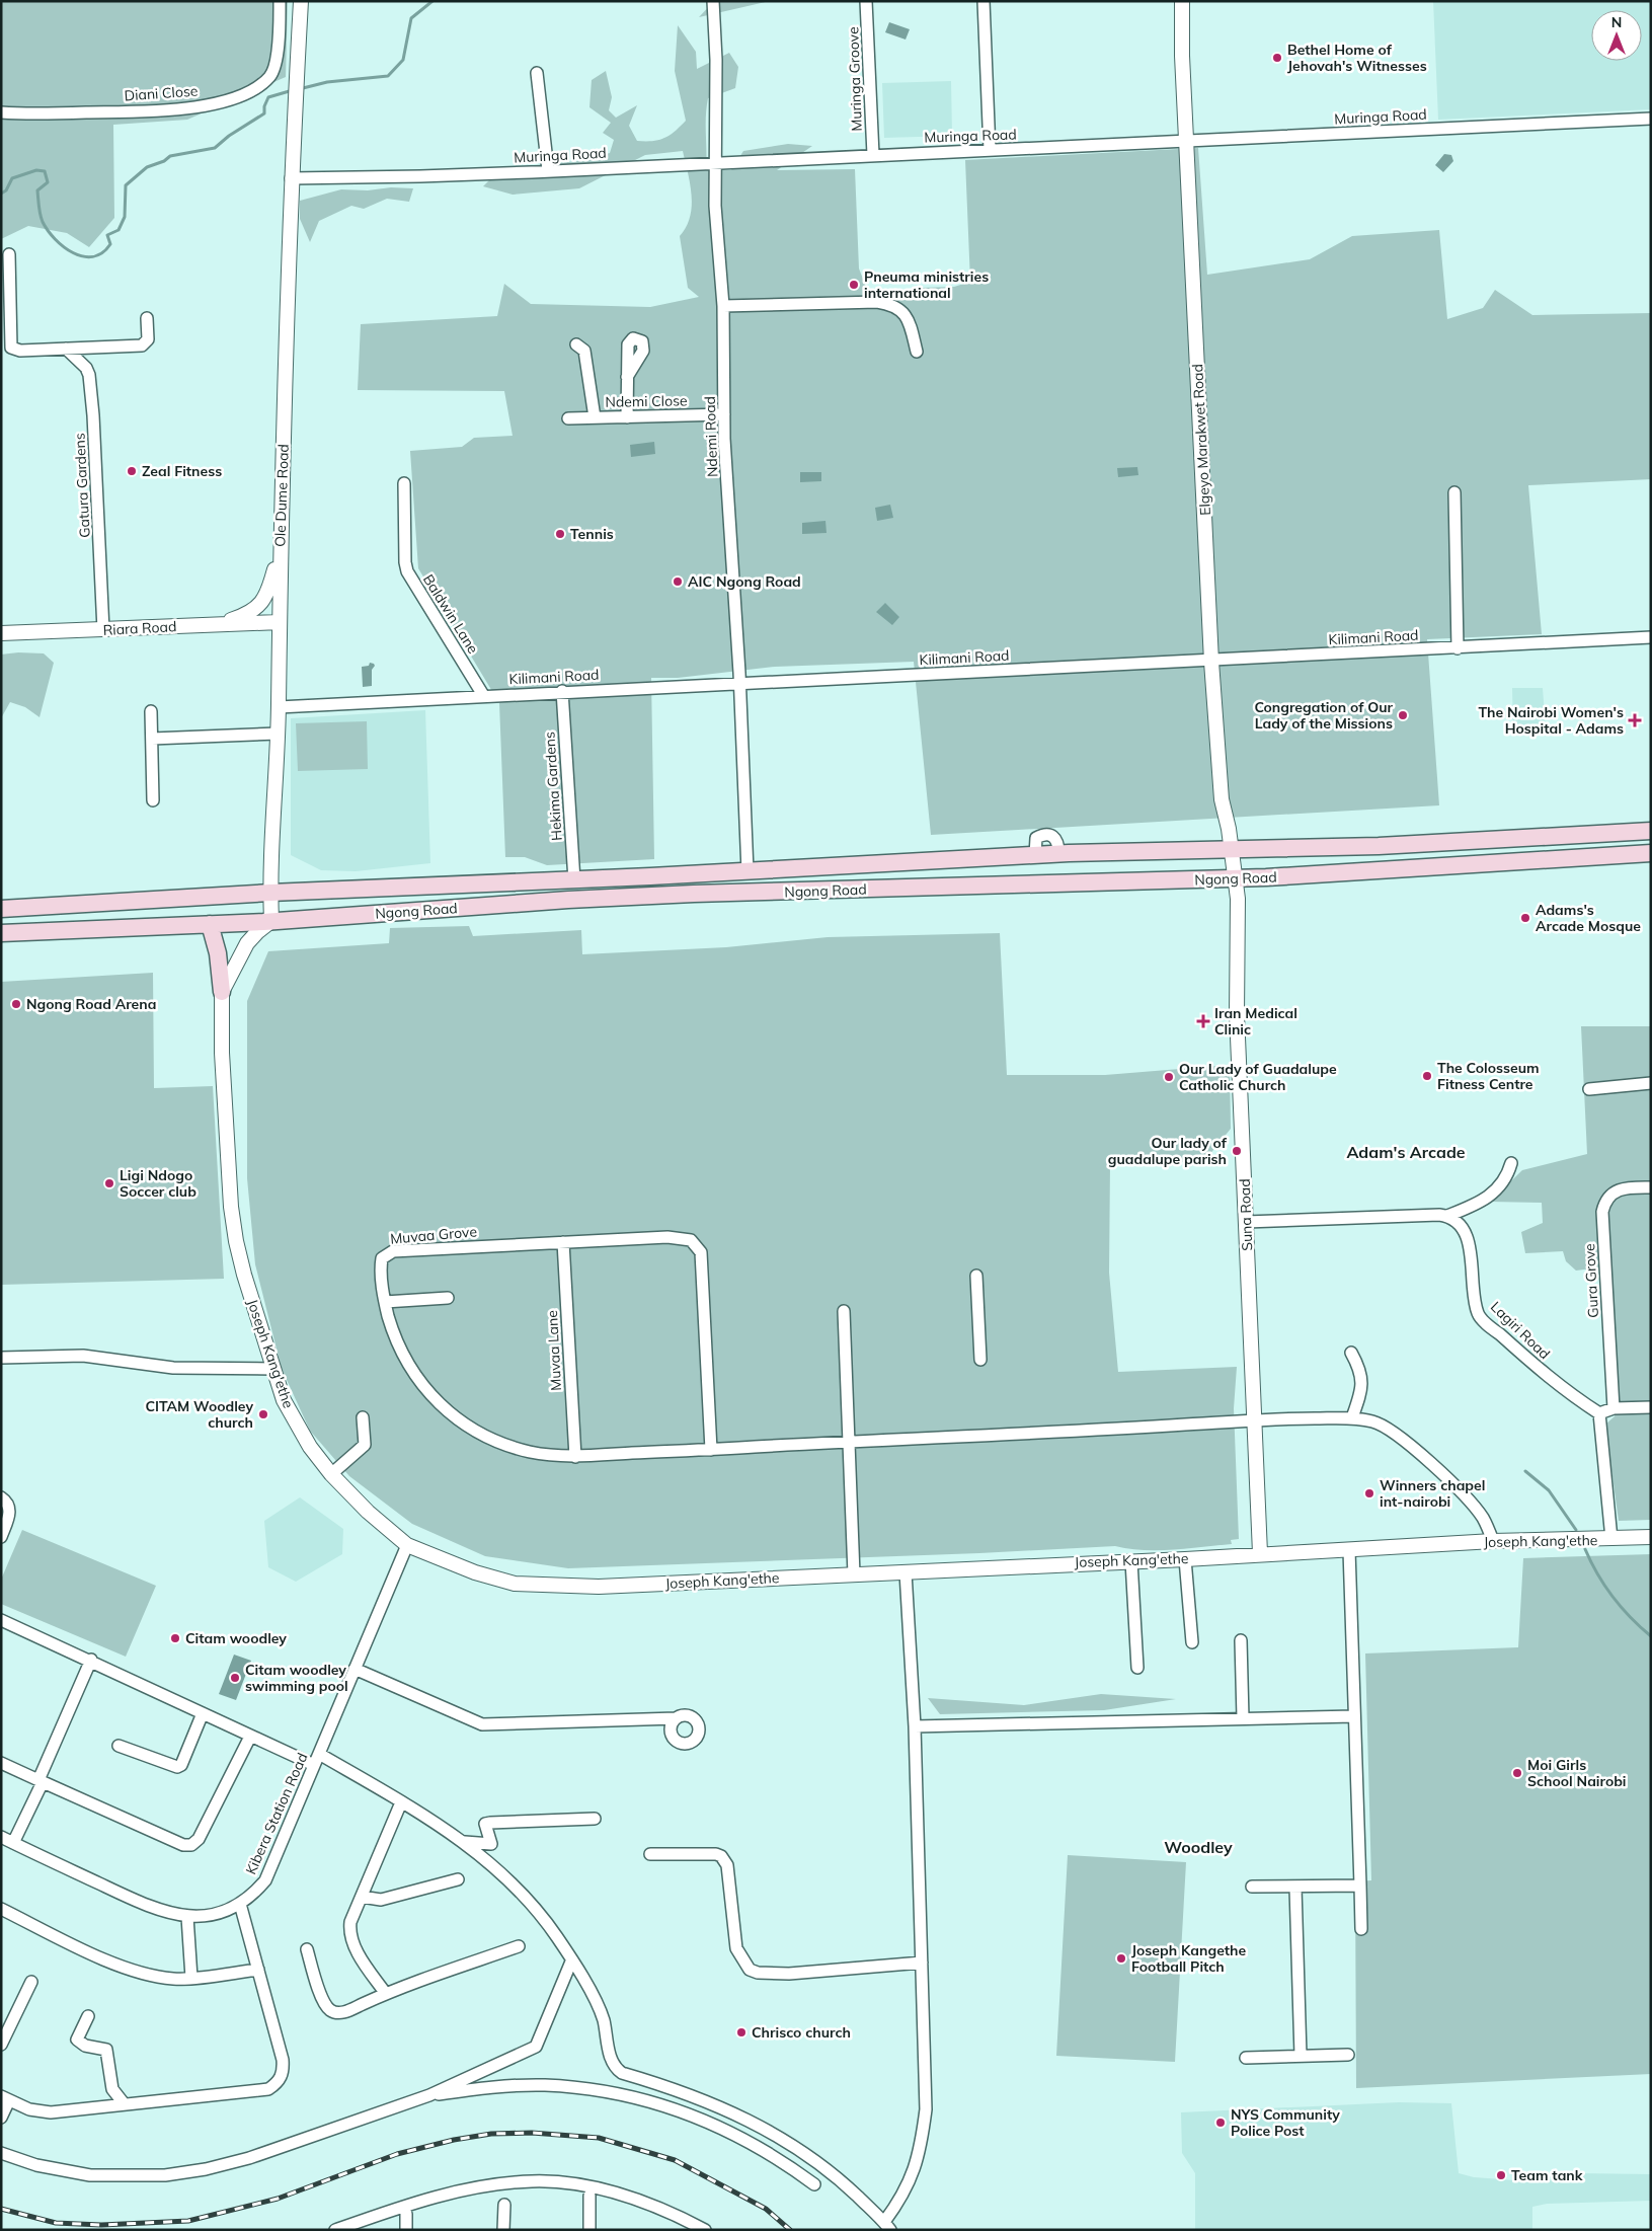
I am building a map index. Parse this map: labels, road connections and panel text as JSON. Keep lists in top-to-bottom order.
{
  "streets": {
    "main road": ["Ngong Road"],
    "street": [
      "Muringa Groove",
      "Diani Close",
      "Muringa Road",
      "Ndemi Close",
      "Ndemi Road",
      "Elgeyo Marakwet Road",
      "Gatura Gardens",
      "Ole Dume Road",
      "Baldwin Lane",
      "Riara Road",
      "Kilimani Road",
      "Hekima Gardens",
      "Suna Road",
      "Muvaa Grove",
      "Gura Grove",
      "Lagiri Road",
      "Muvaa Lane",
      "Joseph Kang'ethe",
      "Kibera Station Road"
    ]
  },
  "crossings": [
    ["Muringa Groove", "Muringa Road"],
    ["Muringa Road", "Ndemi Road"],
    ["Muringa Road", "Elgeyo Marakwet Road"],
    ["Muringa Road", "Ole Dume Road"],
    ["Ndemi Close", "Ndemi Road"],
    ["Ndemi Road", "Kilimani Road"],
    ["Ndemi Road", "Ngong Road"],
    ["Elgeyo Marakwet Road", "Kilimani Road"],
    ["Elgeyo Marakwet Road", "Ngong Road"],
    ["Elgeyo Marakwet Road", "Suna Road"],
    ["Gatura Gardens", "Riara Road"],
    ["Ole Dume Road", "Riara Road"],
    ["Ole Dume Road", "Kilimani Road"],
    ["Ole Dume Road", "Ngong Road"],
    ["Baldwin Lane", "Kilimani Road"],
    ["Kilimani Road", "Hekima Gardens"],
    ["Hekima Gardens", "Ngong Road"],
    ["Ngong Road", "Suna Road"],
    ["Suna Road", "Joseph Kang'ethe"],
    ["Muvaa Grove", "Muvaa Lane"],
    ["Joseph Kang'ethe", "Kibera Station Road"]
  ],
  "districts": ["Adam's Arcade", "Woodley"],
  "places": {
    "other": [
      "Bethel Home of Jehovah's Witnesses",
      "Pneuma ministries international",
      "Zeal Fitness",
      "Tennis",
      "AIC Ngong Road",
      "Congregation of Our Lady of the Missions",
      "Adams's Arcade Mosque",
      "Ngong Road Arena",
      "The Colosseum Fitness Centre",
      "Our Lady of Guadalupe Catholic Church",
      "Our lady of guadalupe parish",
      "Ligi Ndogo Soccer club",
      "CITAM Woodley church",
      "Winners chapel int-nairobi",
      "Citam woodley",
      "Citam woodley swimming pool",
      "Moi Girls School Nairobi",
      "Joseph Kangethe Football Pitch",
      "Chrisco church",
      "NYS Community Police Post",
      "Team tank"
    ],
    "health": ["The Nairobi Women's Hospital - Adams", "Iran Medical Clinic"]
  },
  "north": "top"
}
